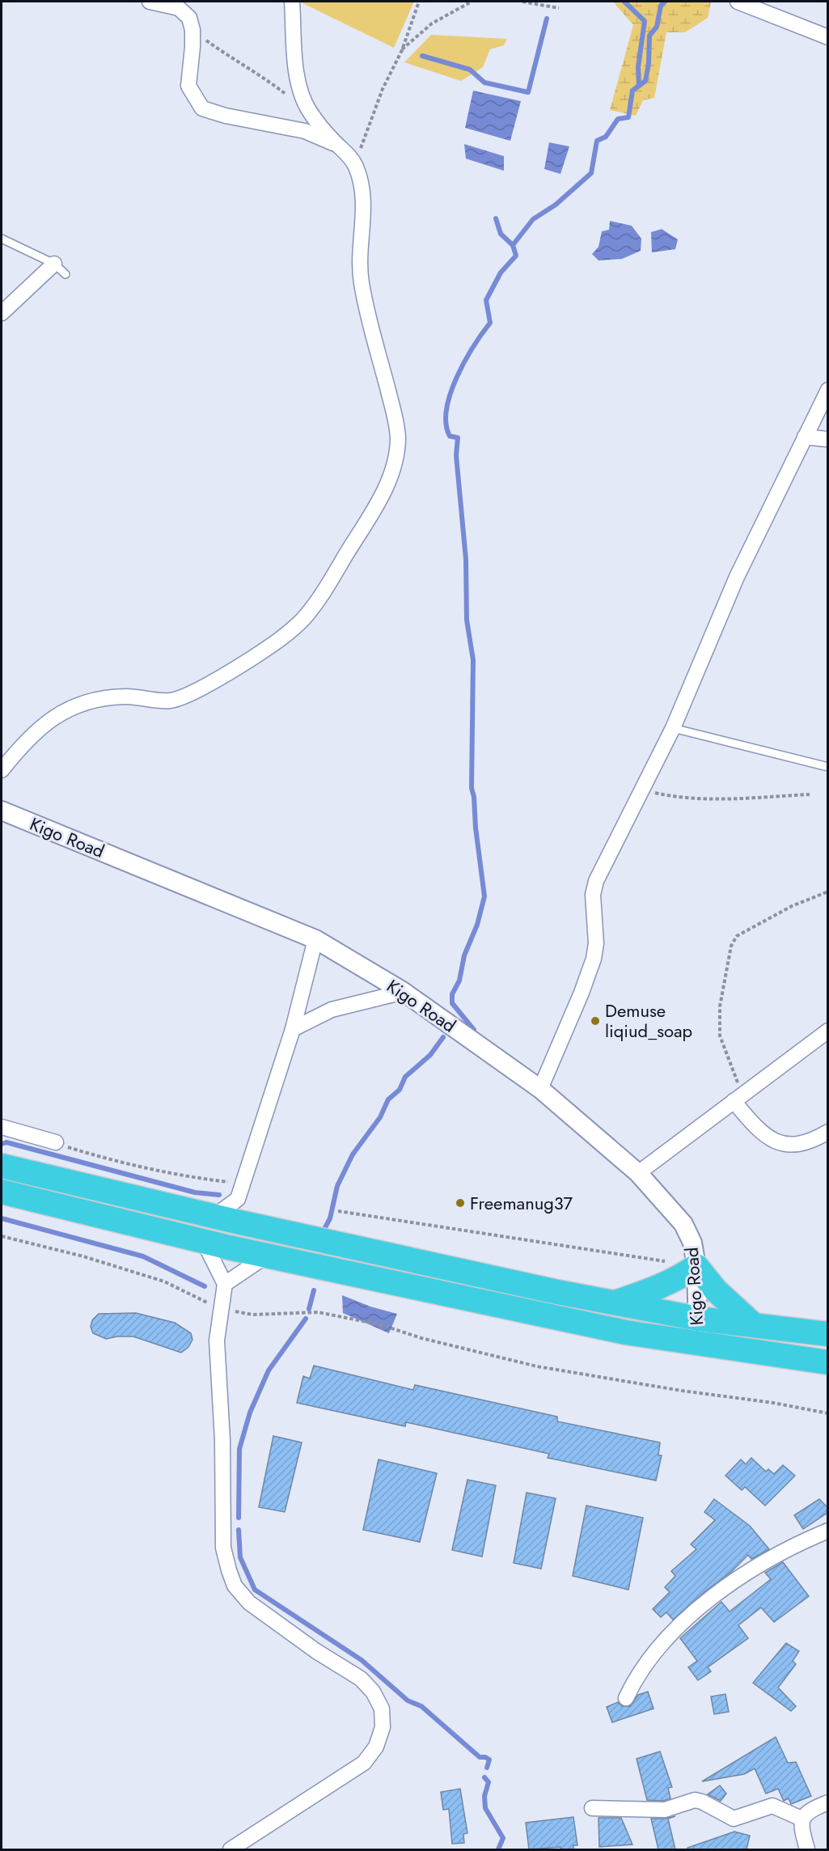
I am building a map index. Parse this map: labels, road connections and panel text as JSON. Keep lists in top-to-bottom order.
{
  "streets": {
    "street": ["Kigo Road"]
  },
  "places": ["Demuse liqiud_soap", "Freemanug37"]
}
